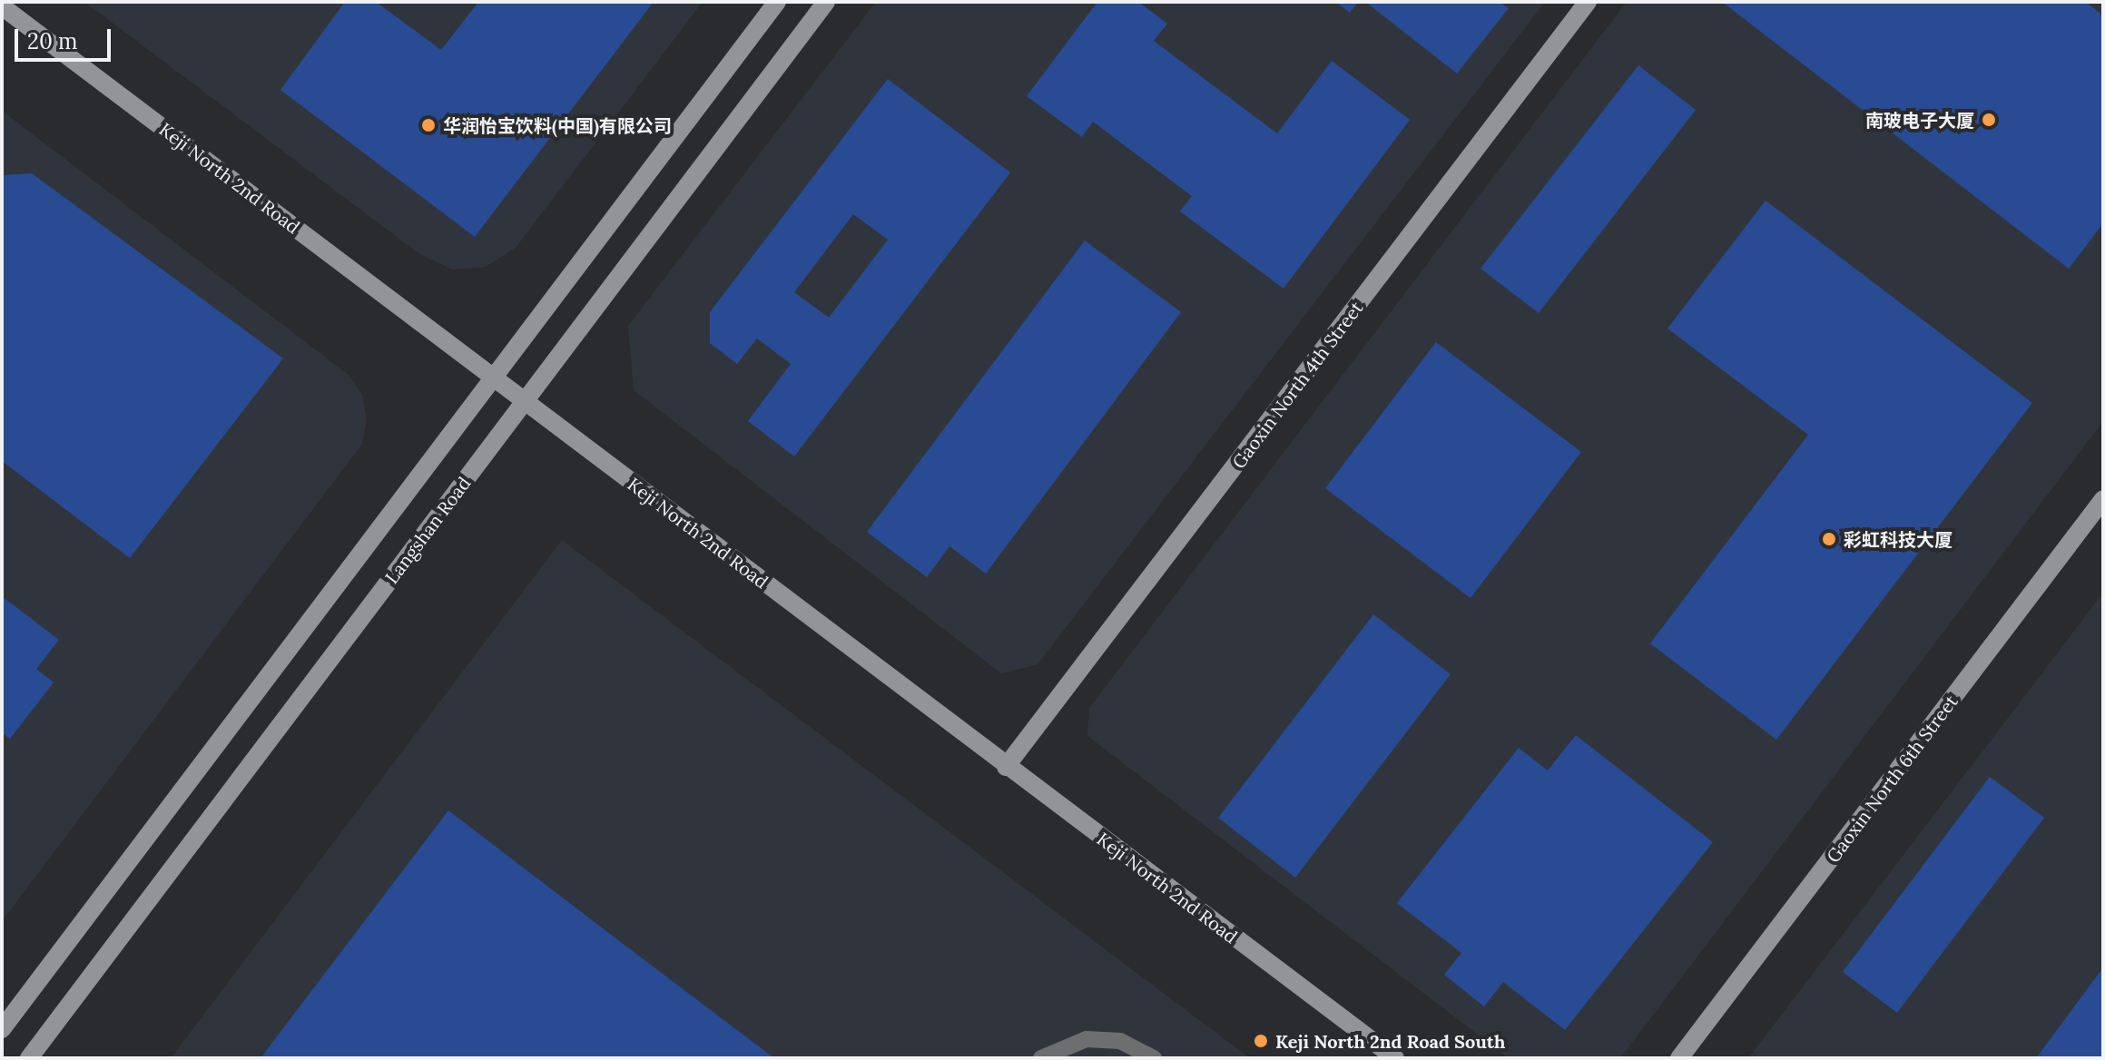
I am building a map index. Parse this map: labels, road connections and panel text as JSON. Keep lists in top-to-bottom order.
{
  "streets": {
    "street": [
      "Keji North 2nd Road",
      "Gaoxin North 4th Street",
      "Langshan Road",
      "Gaoxin North 6th Street"
    ]
  },
  "crossings": [
    ["Keji North 2nd Road", "Gaoxin North 4th Street"],
    ["Keji North 2nd Road", "Langshan Road"]
  ],
  "places": [
    "南玻电子大厦",
    "华润怡宝饮料(中国)有限公司",
    "彩虹科技大厦",
    "Keji North 2nd Road South"
  ],
  "scale_bar": "20 m"
}
